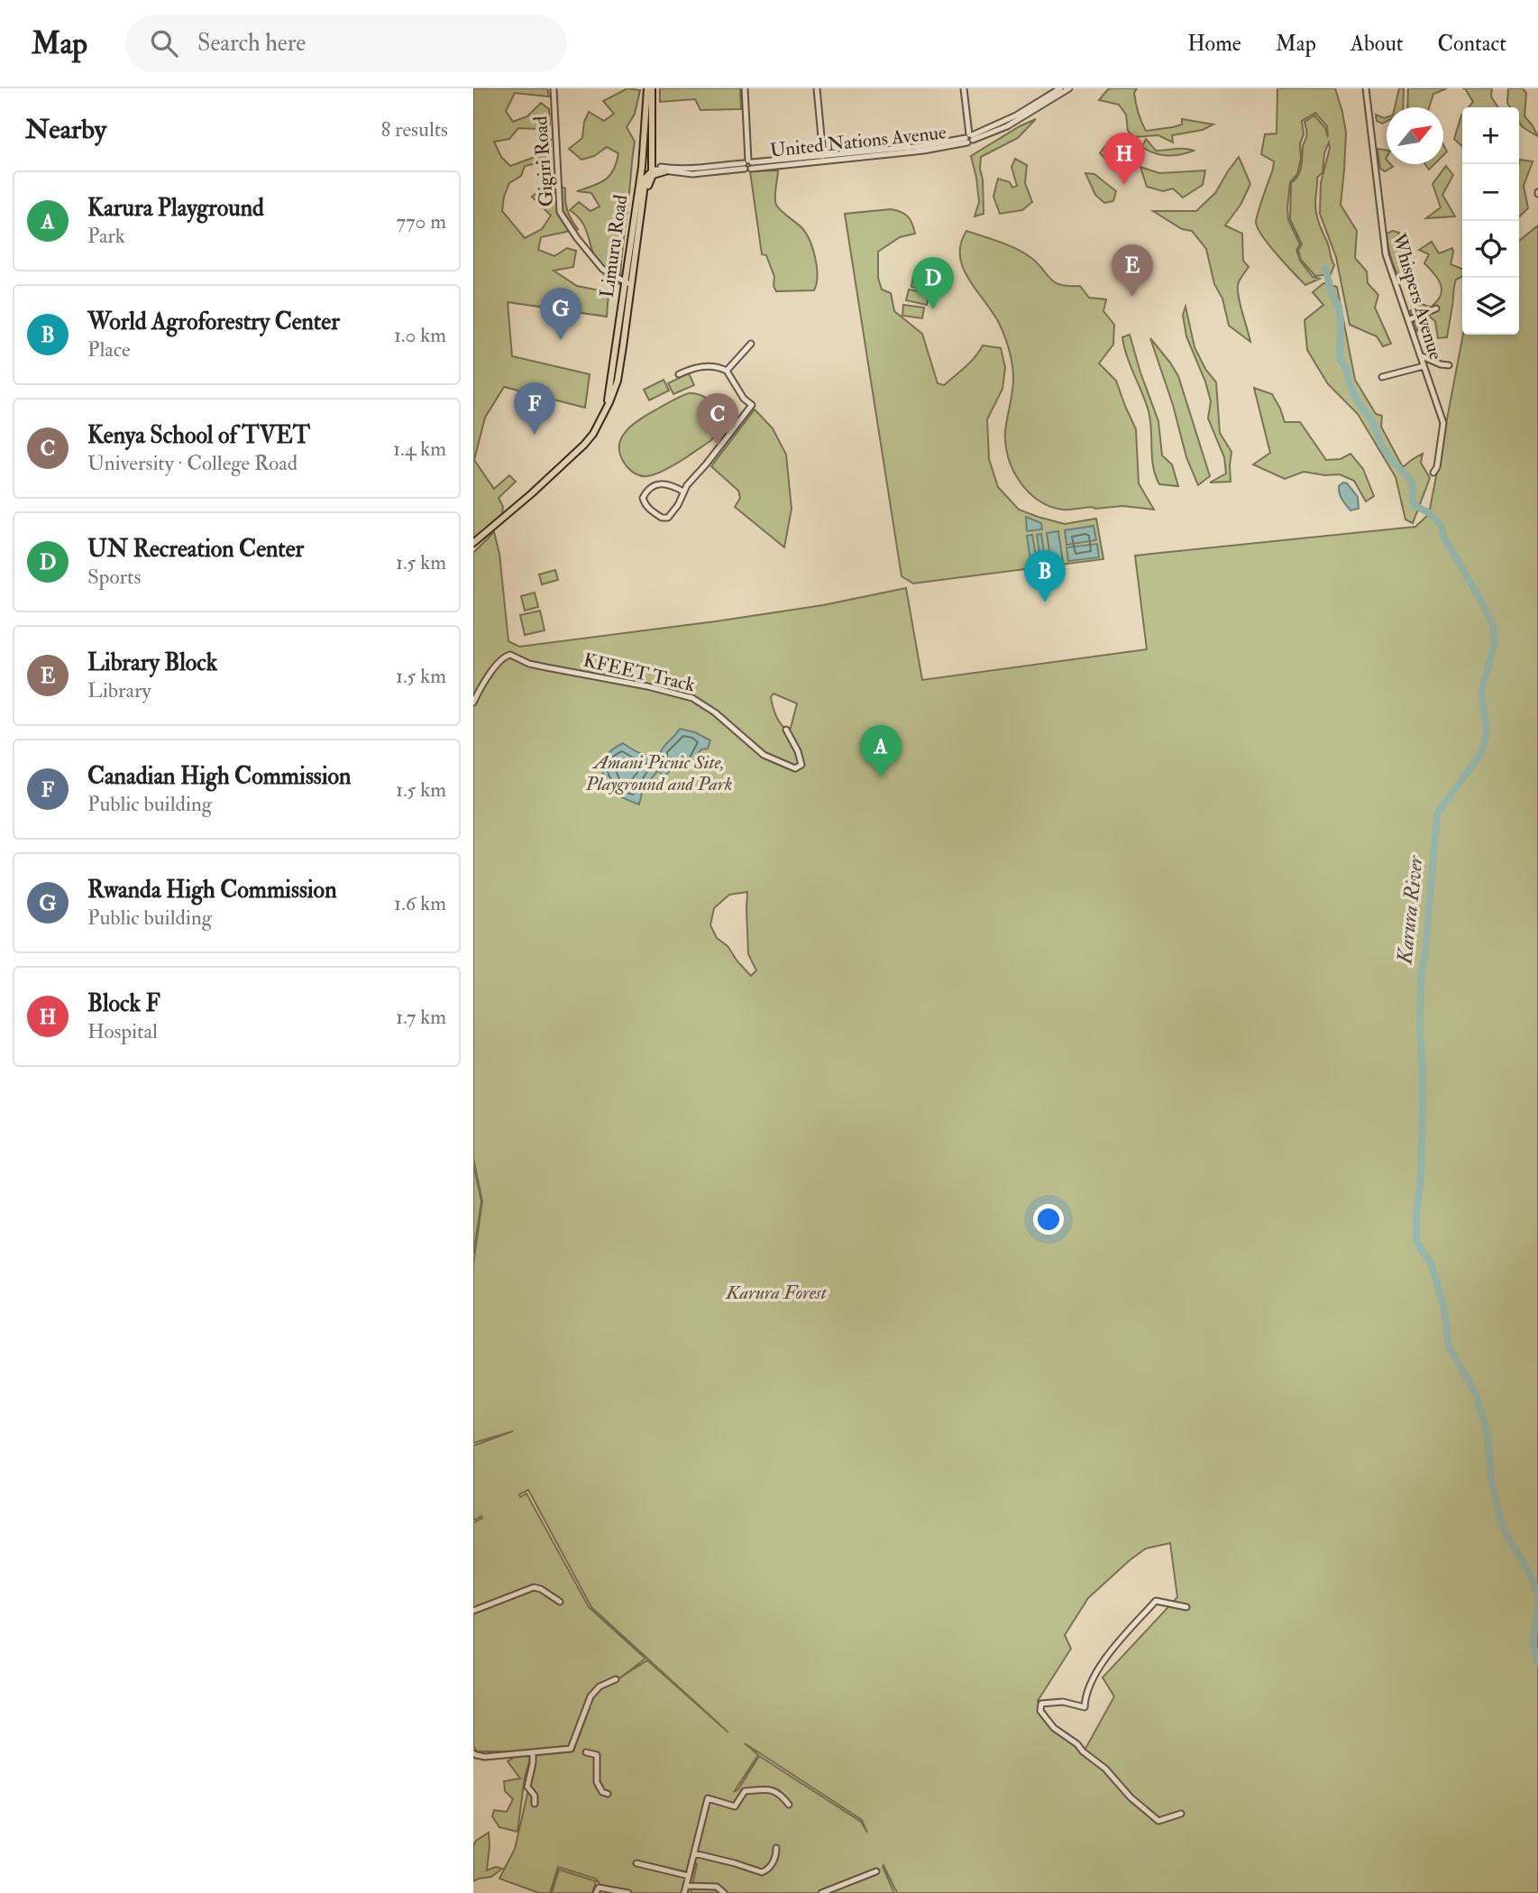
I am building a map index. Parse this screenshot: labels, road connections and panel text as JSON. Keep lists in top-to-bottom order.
{
  "streets": {
    "main road": ["Limuru Road"],
    "street": [
      "United Nations Avenue",
      "Gigiri Road",
      "Whispers Avenue",
      "KFEET Track"
    ]
  },
  "crossings": [
    ["United Nations Avenue", "Limuru Road"],
    ["Gigiri Road", "Limuru Road"]
  ],
  "water": ["Karura River"],
  "parks": ["Amani Picnic Site, Playground and Park", "Karura Forest"],
  "north": "top right",
  "page": {
    "header": "Map",
    "search": "Search here",
    "nav": [
      "Home",
      "Map",
      "About",
      "Contact"
    ],
    "heading": ["Nearby", "8 results"],
    "map_buttons": ["+", "−"],
    "pins": [
      "H",
      "E",
      "D",
      "G",
      "F",
      "C",
      "B",
      "A"
    ],
    "list": [
      {
        "mark": "A",
        "name": "Karura Playground",
        "note": "Park",
        "value": "770 m"
      },
      {
        "mark": "B",
        "name": "World Agroforestry Center",
        "note": "Place",
        "value": "1.0 km"
      },
      {
        "mark": "C",
        "name": "Kenya School of TVET",
        "note": "University · College Road",
        "value": "1.4 km"
      },
      {
        "mark": "D",
        "name": "UN Recreation Center",
        "note": "Sports",
        "value": "1.5 km"
      },
      {
        "mark": "E",
        "name": "Library Block",
        "note": "Library",
        "value": "1.5 km"
      },
      {
        "mark": "F",
        "name": "Canadian High Commission",
        "note": "Public building",
        "value": "1.5 km"
      },
      {
        "mark": "G",
        "name": "Rwanda High Commission",
        "note": "Public building",
        "value": "1.6 km"
      },
      {
        "mark": "H",
        "name": "Block F",
        "note": "Hospital",
        "value": "1.7 km"
      }
    ]
  }
}
